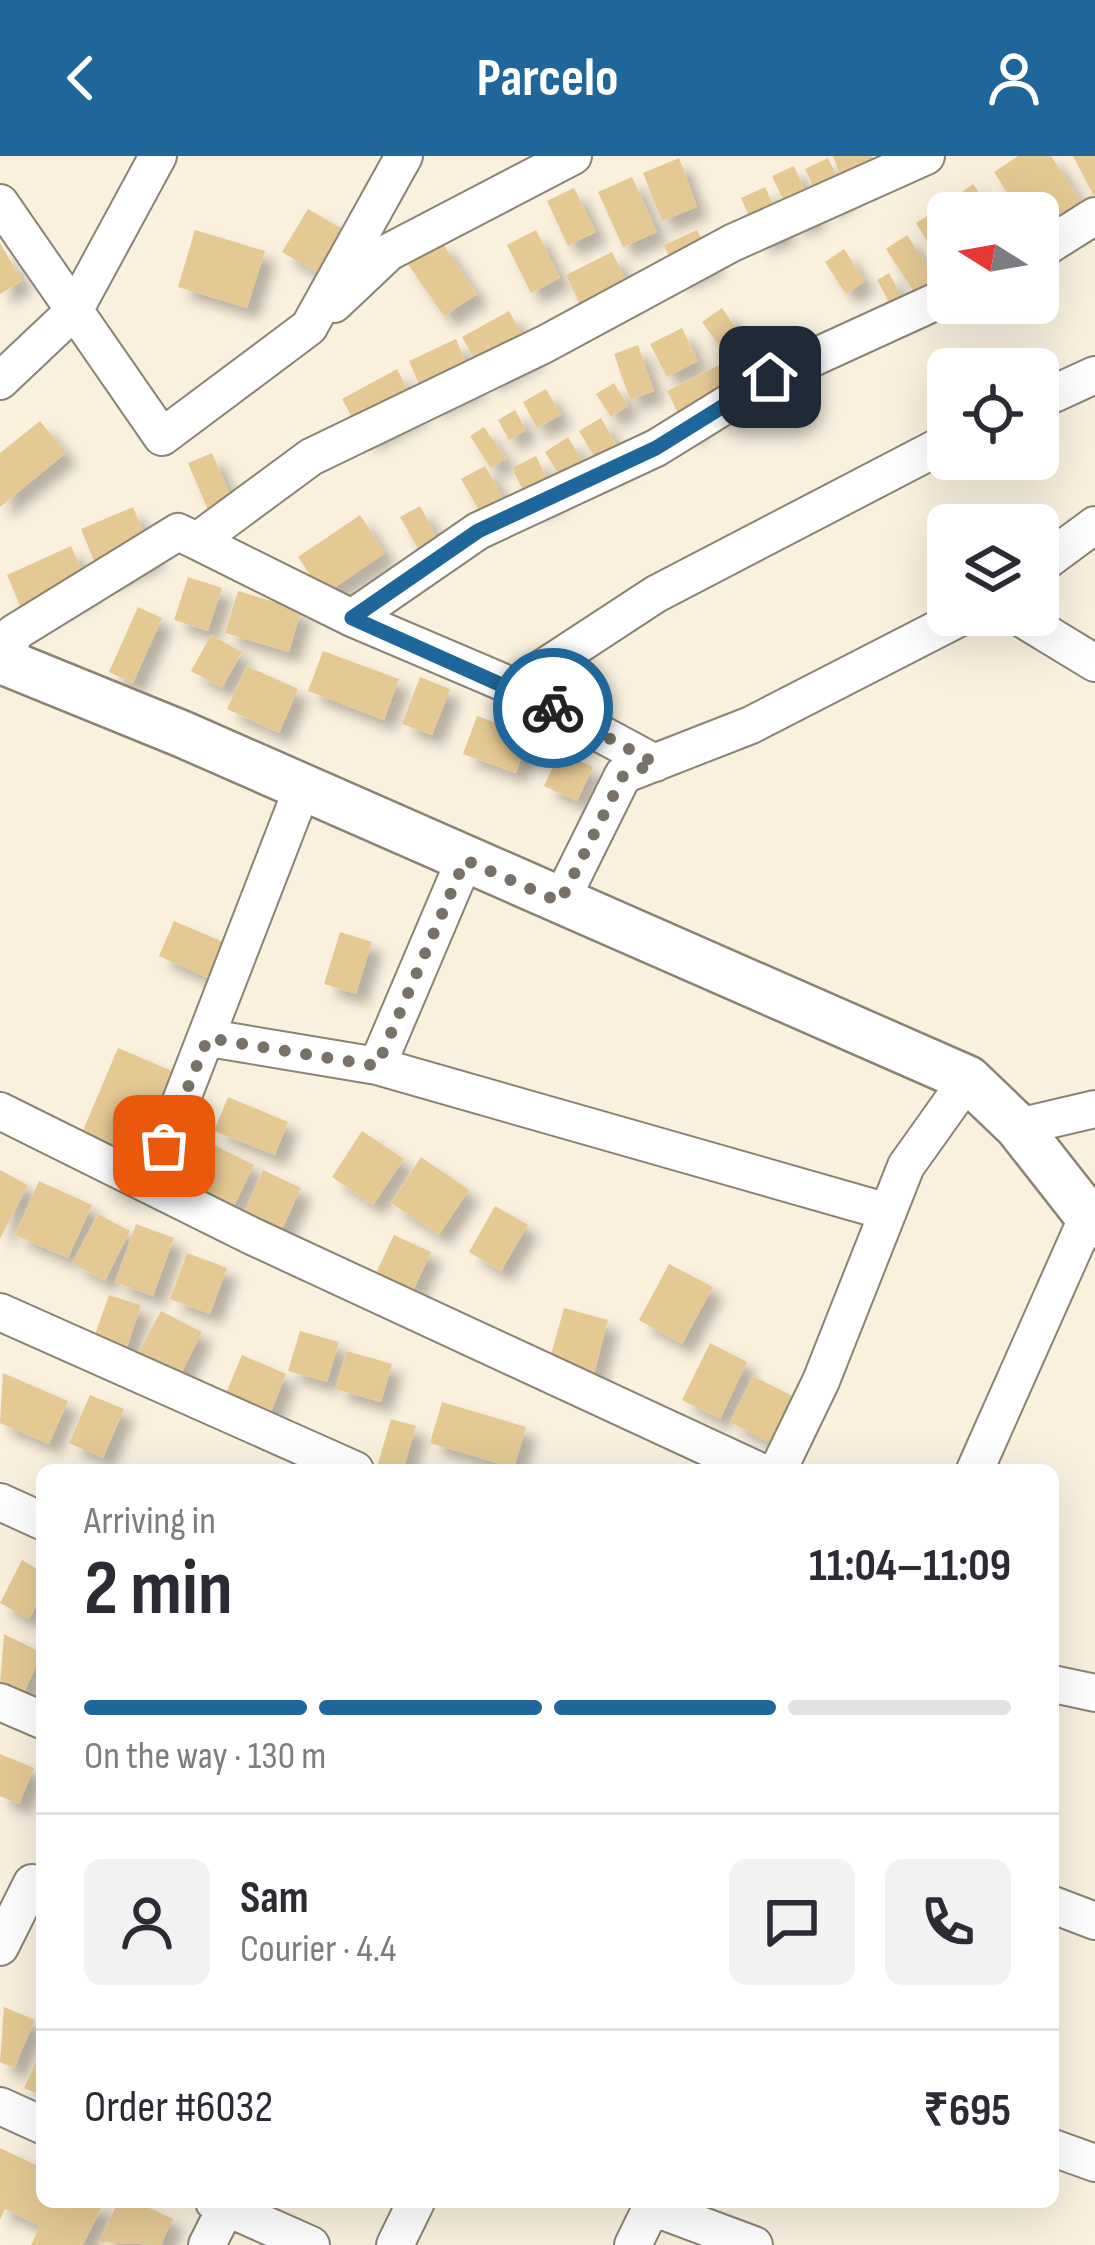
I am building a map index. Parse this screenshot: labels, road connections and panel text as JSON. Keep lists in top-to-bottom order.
{
  "north": "left",
  "page": {
    "header": "Parcelo",
    "heading": ["2 min", "Arriving in", "11:04–11:09"],
    "panel": [
      "Sam",
      "Courier · 4.4",
      "Order #6032",
      "₹695"
    ],
    "bar": "On the way · 130 m"
  }
}
